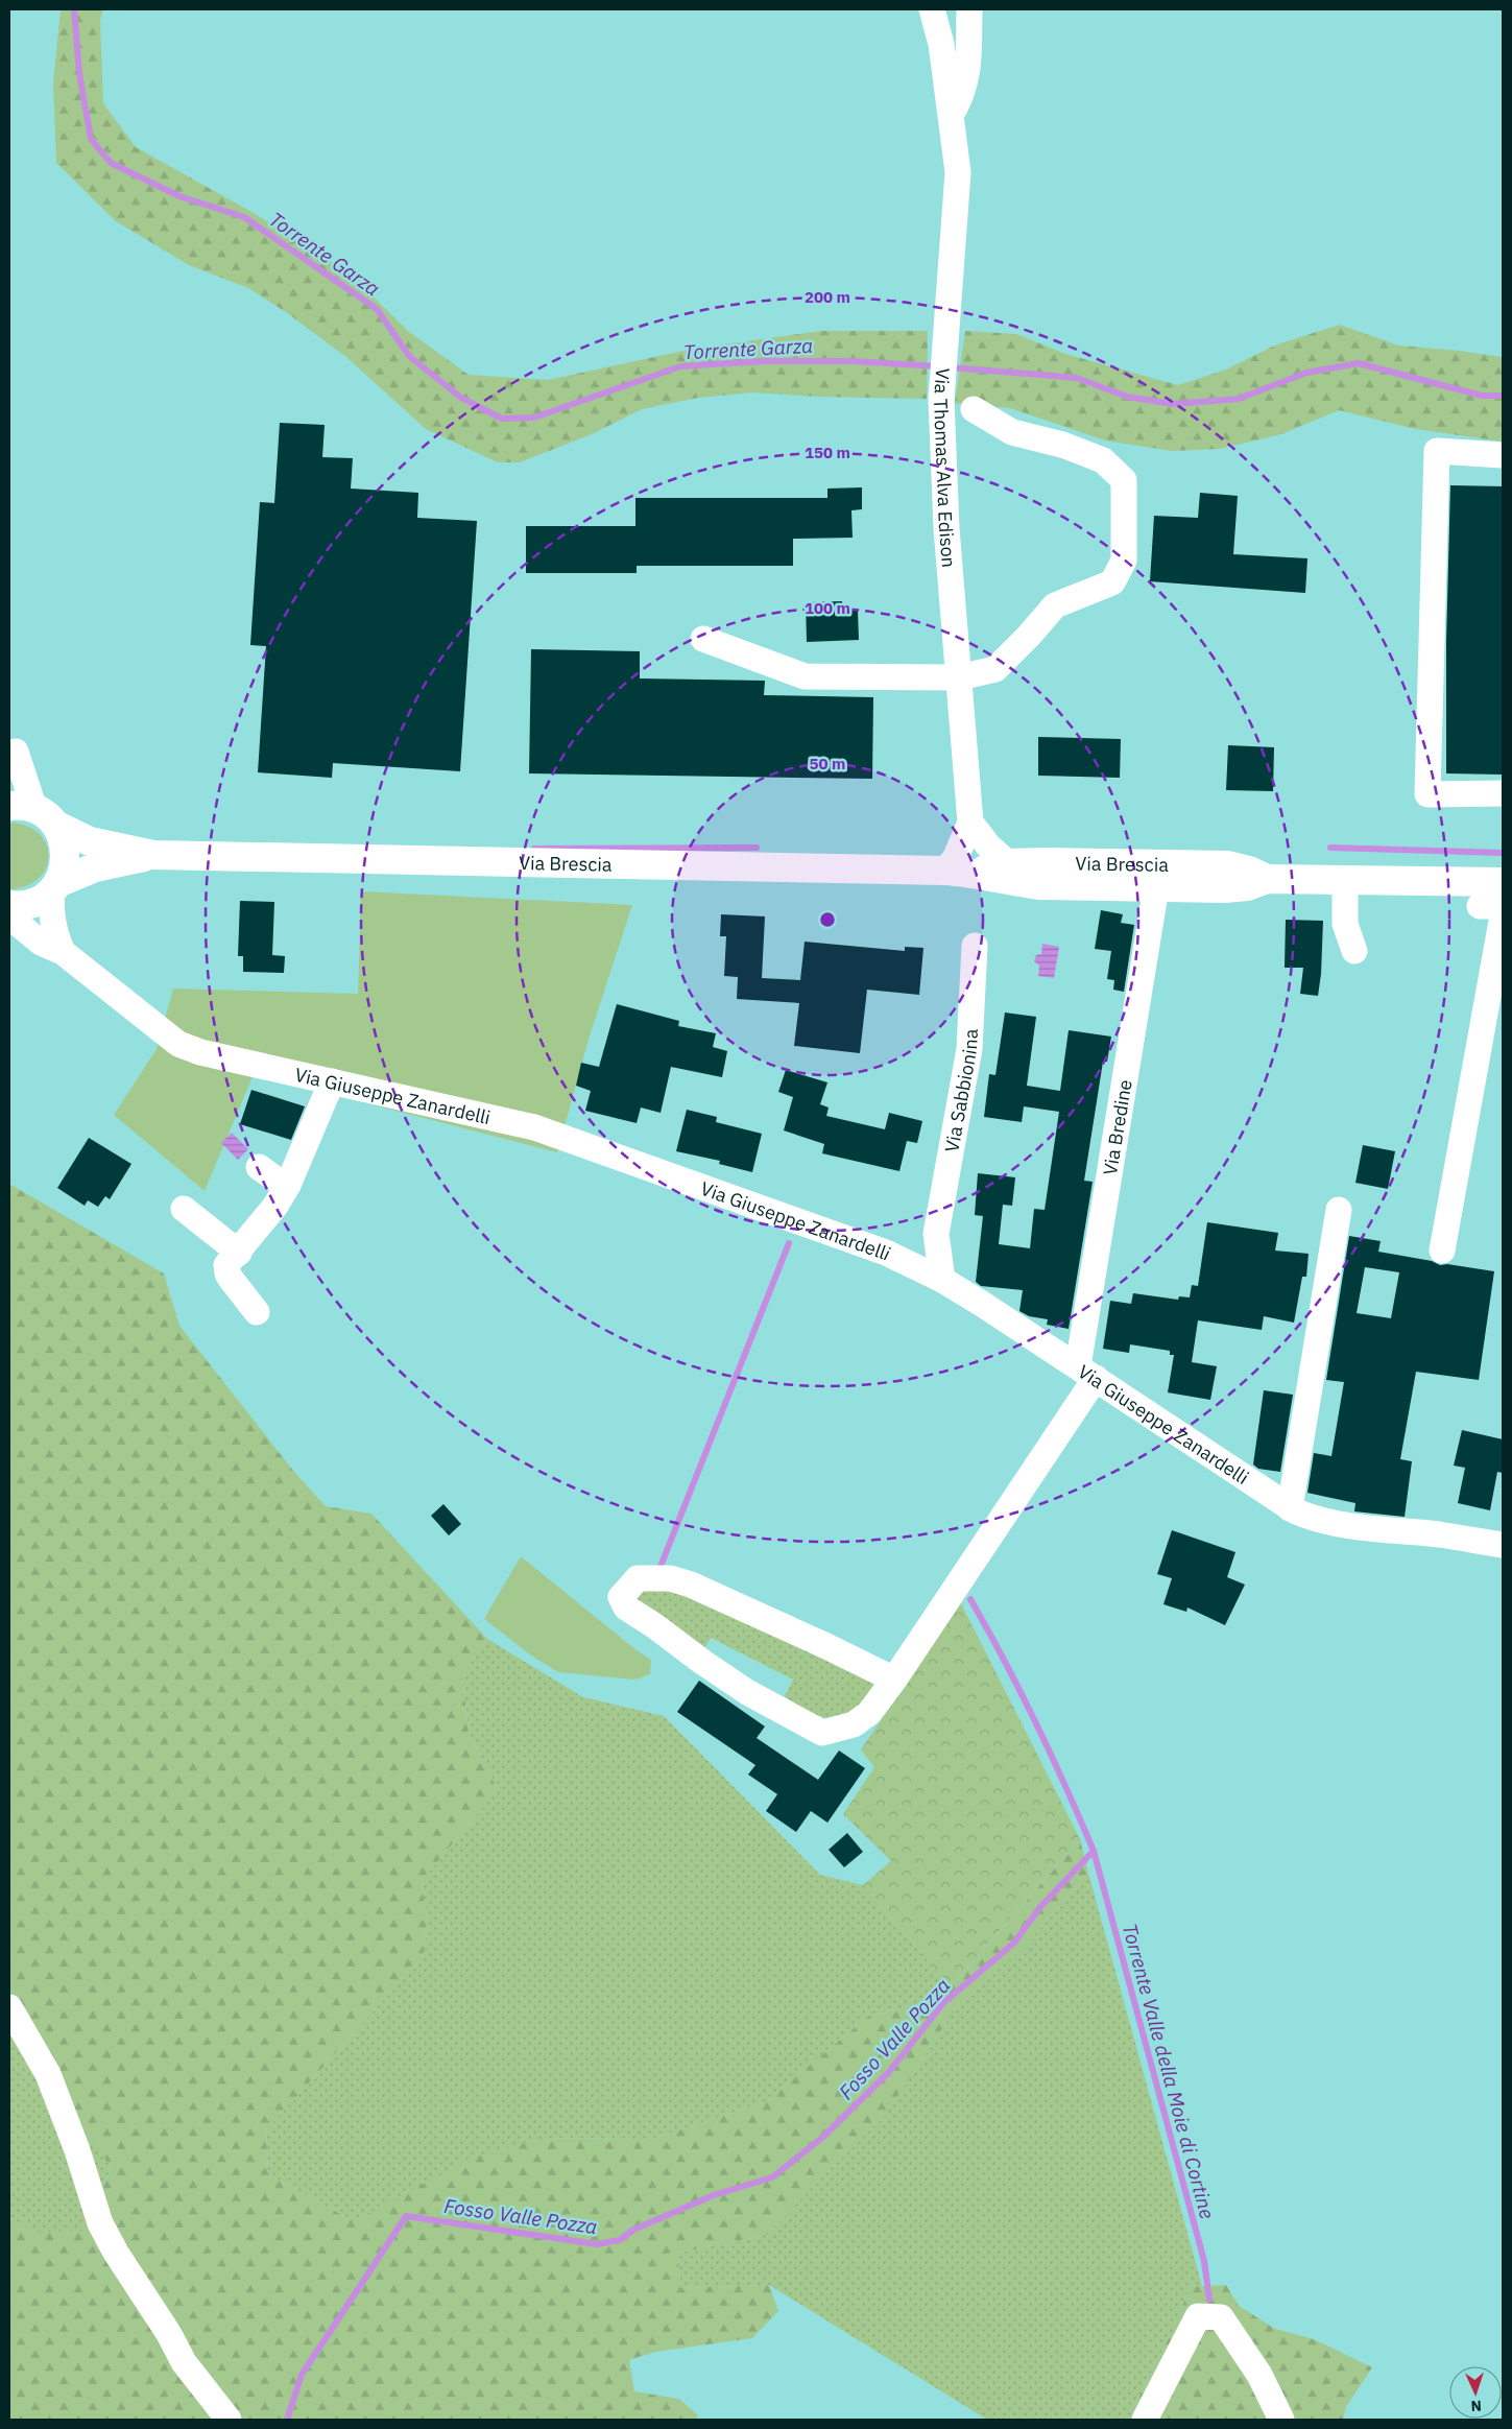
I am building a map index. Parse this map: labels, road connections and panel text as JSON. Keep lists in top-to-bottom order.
{
  "streets": {
    "main road": ["Via Brescia"],
    "street": [
      "Via Thomas Alva Edison",
      "Via Sabbionina",
      "Via Giuseppe Zanardelli",
      "Via Bredine"
    ]
  },
  "crossings": [
    ["Via Thomas Alva Edison", "Via Brescia"],
    ["Via Brescia", "Via Bredine"],
    ["Via Sabbionina", "Via Giuseppe Zanardelli"],
    ["Via Giuseppe Zanardelli", "Via Bredine"]
  ],
  "water": ["Torrente Garza", "Fosso Valle Pozza", "Torrente Valle della Moie di Cortine"],
  "north": "bottom",
  "rings": [
    "200 m",
    "150 m",
    "100 m",
    "50 m"
  ]
}
